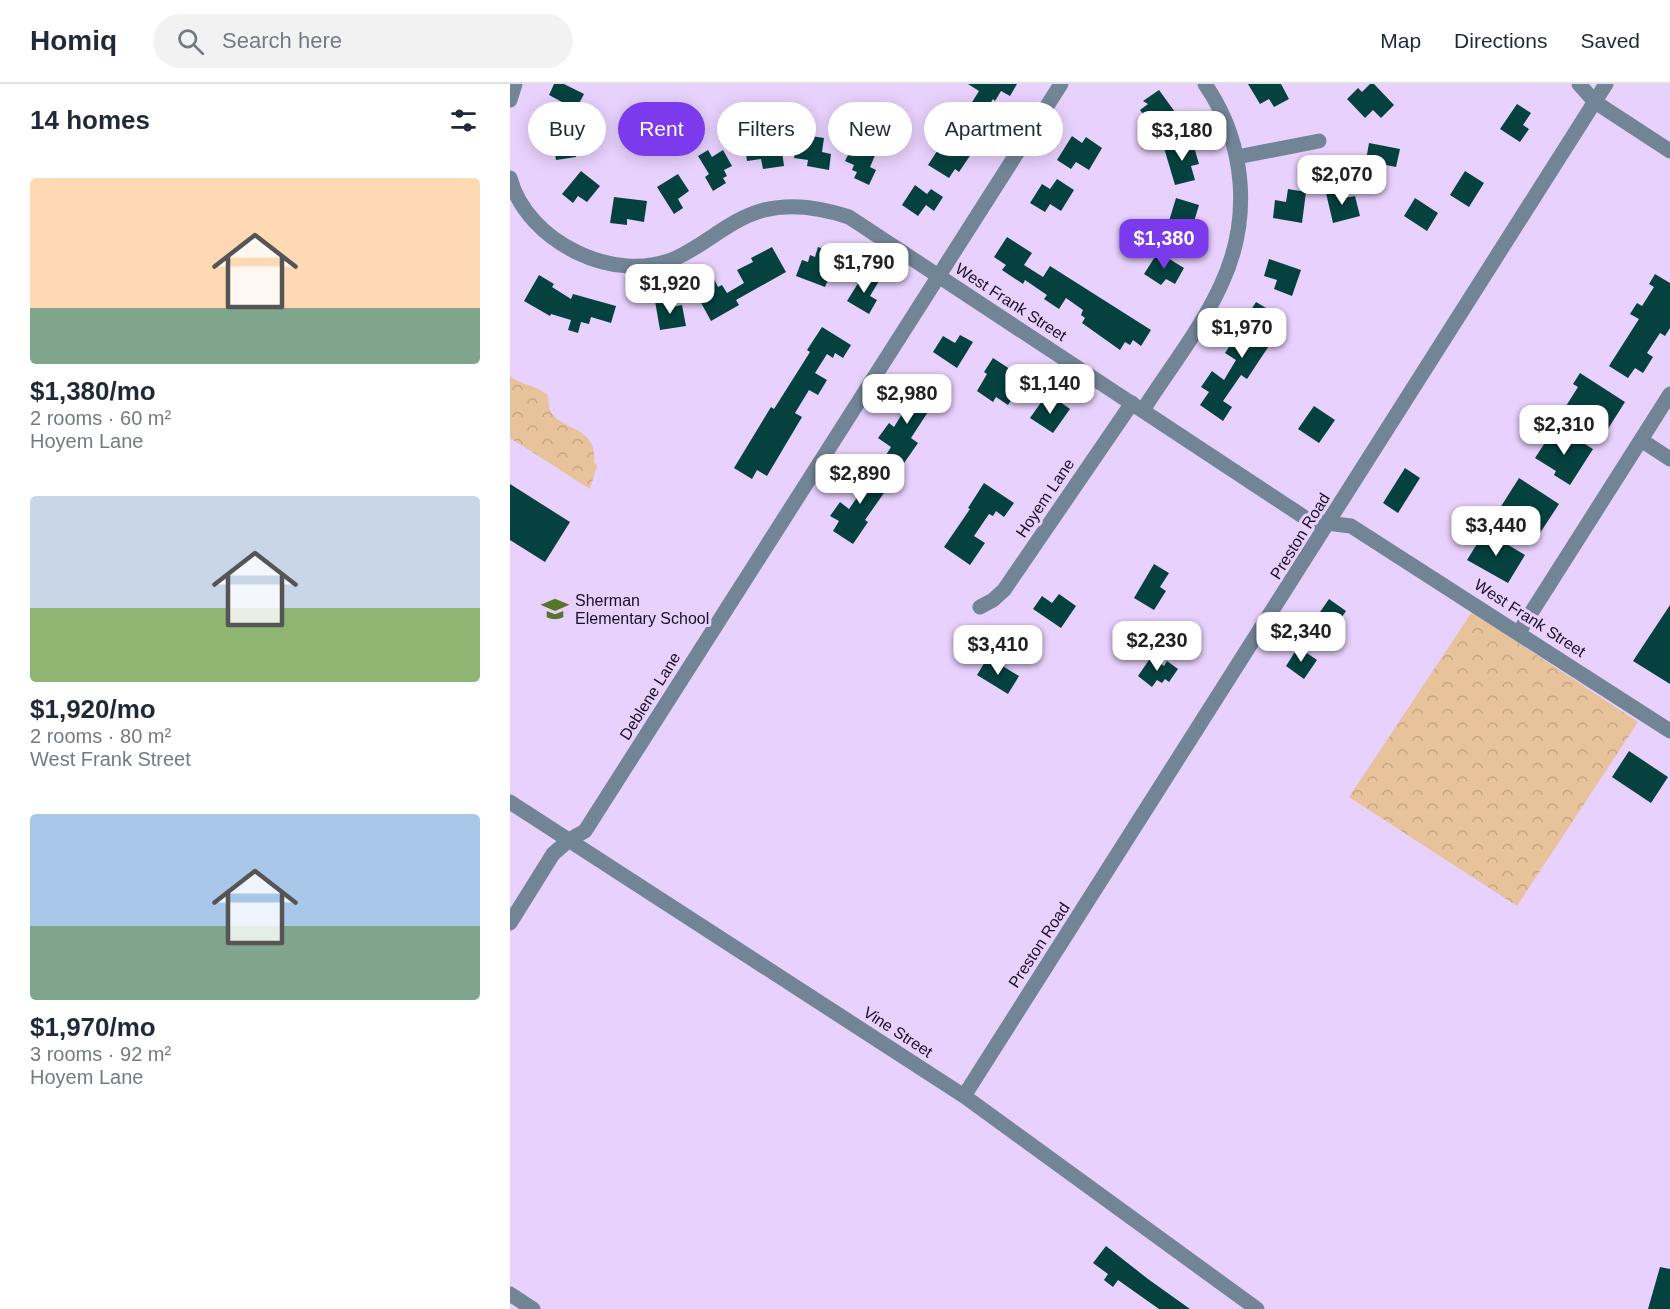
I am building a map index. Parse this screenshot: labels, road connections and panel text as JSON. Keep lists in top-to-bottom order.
{
  "streets": {
    "street": [
      "West Frank Street",
      "Hoyem Lane",
      "Preston Road",
      "Deblene Lane",
      "Vine Street"
    ]
  },
  "crossings": [
    ["West Frank Street", "Hoyem Lane"],
    ["West Frank Street", "Preston Road"],
    ["West Frank Street", "Deblene Lane"],
    ["Preston Road", "Vine Street"],
    ["Deblene Lane", "Vine Street"]
  ],
  "places": {
    "school or university": ["Sherman Elementary School"]
  },
  "page": {
    "header": "Homiq",
    "search": "Search here",
    "nav": ["Map", "Directions", "Saved"],
    "heading": "14 homes",
    "chip": [
      "Buy",
      "Rent",
      "Filters",
      "New",
      "Apartment"
    ],
    "price": [
      "$3,180",
      "$2,070",
      "$1,380",
      "$1,790",
      "$1,920",
      "$1,970",
      "$1,140",
      "$2,980",
      "$2,310",
      "$2,890",
      "$3,440",
      "$2,340",
      "$2,230",
      "$3,410"
    ],
    "list": [
      {
        "name": "$1,380/mo",
        "note": "2 rooms · 60 m² · Hoyem Lane"
      },
      {
        "name": "$1,920/mo",
        "note": "2 rooms · 80 m² · West Frank Street"
      },
      {
        "name": "$1,970/mo",
        "note": "3 rooms · 92 m² · Hoyem Lane"
      }
    ]
  }
}
